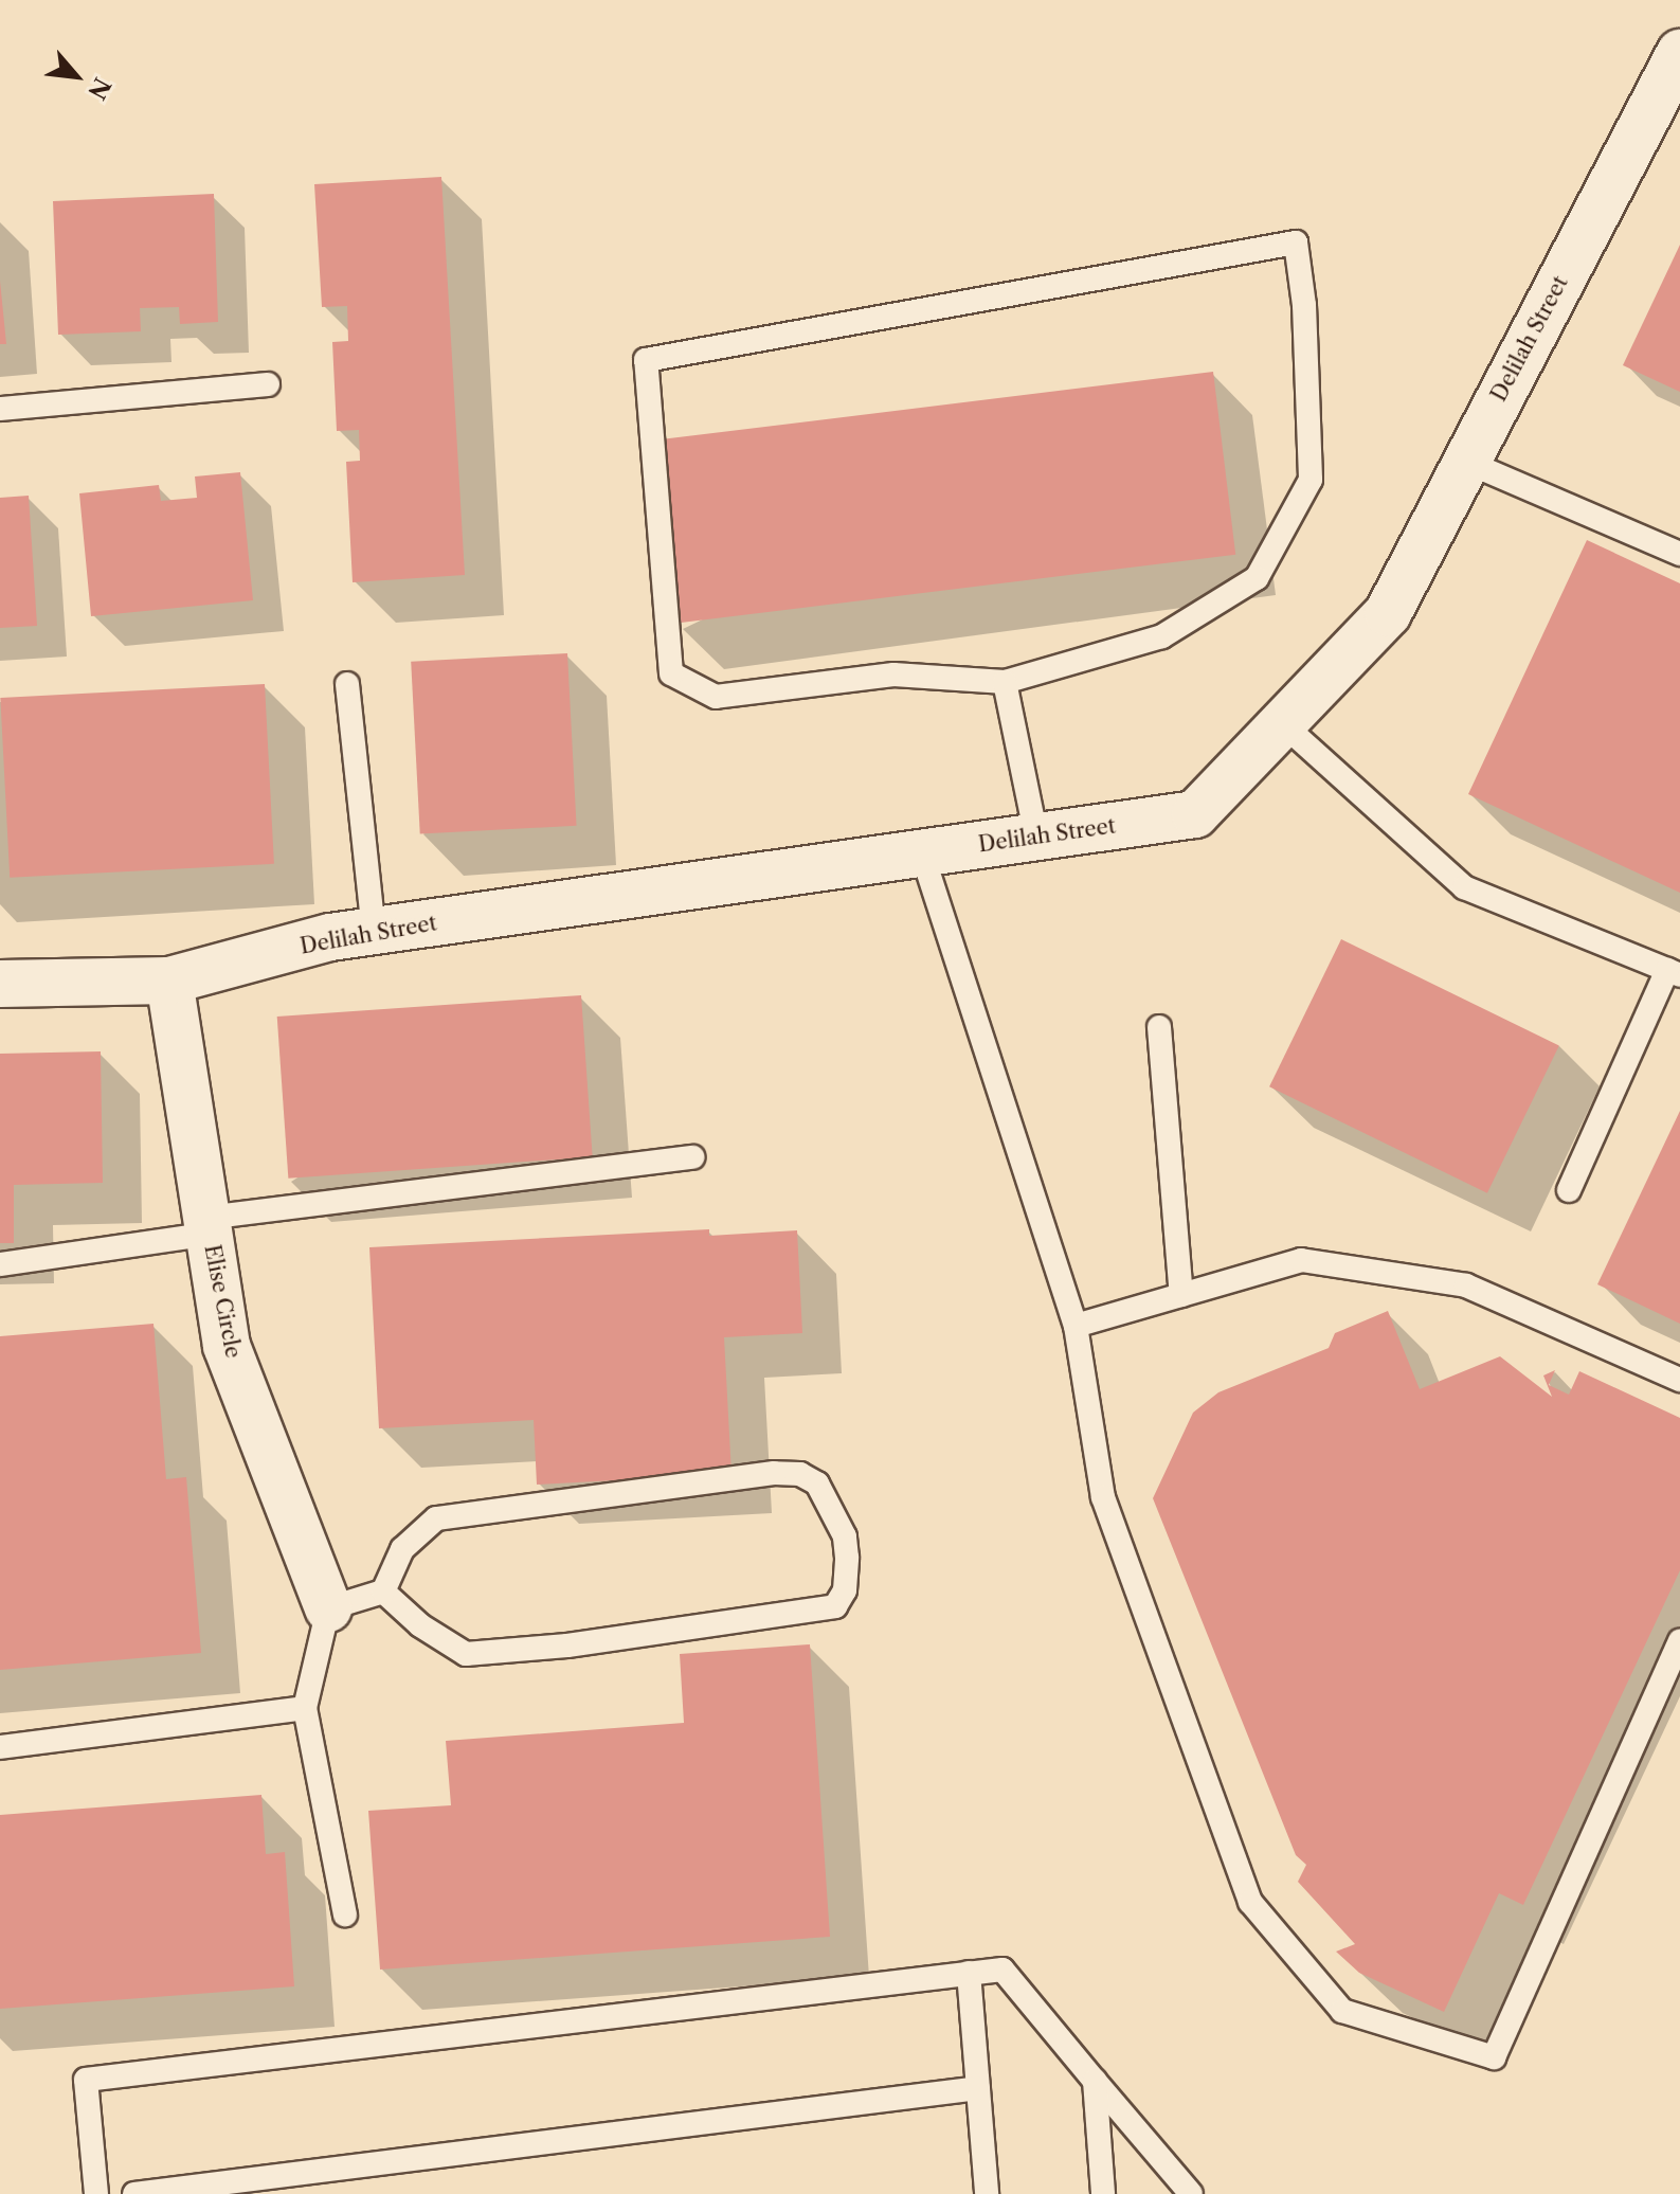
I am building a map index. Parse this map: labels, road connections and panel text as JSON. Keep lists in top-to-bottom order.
{
  "streets": {
    "street": ["Delilah Street", "Elise Circle"]
  },
  "crossings": [
    ["Delilah Street", "Elise Circle"]
  ],
  "north": "bottom right"
}
